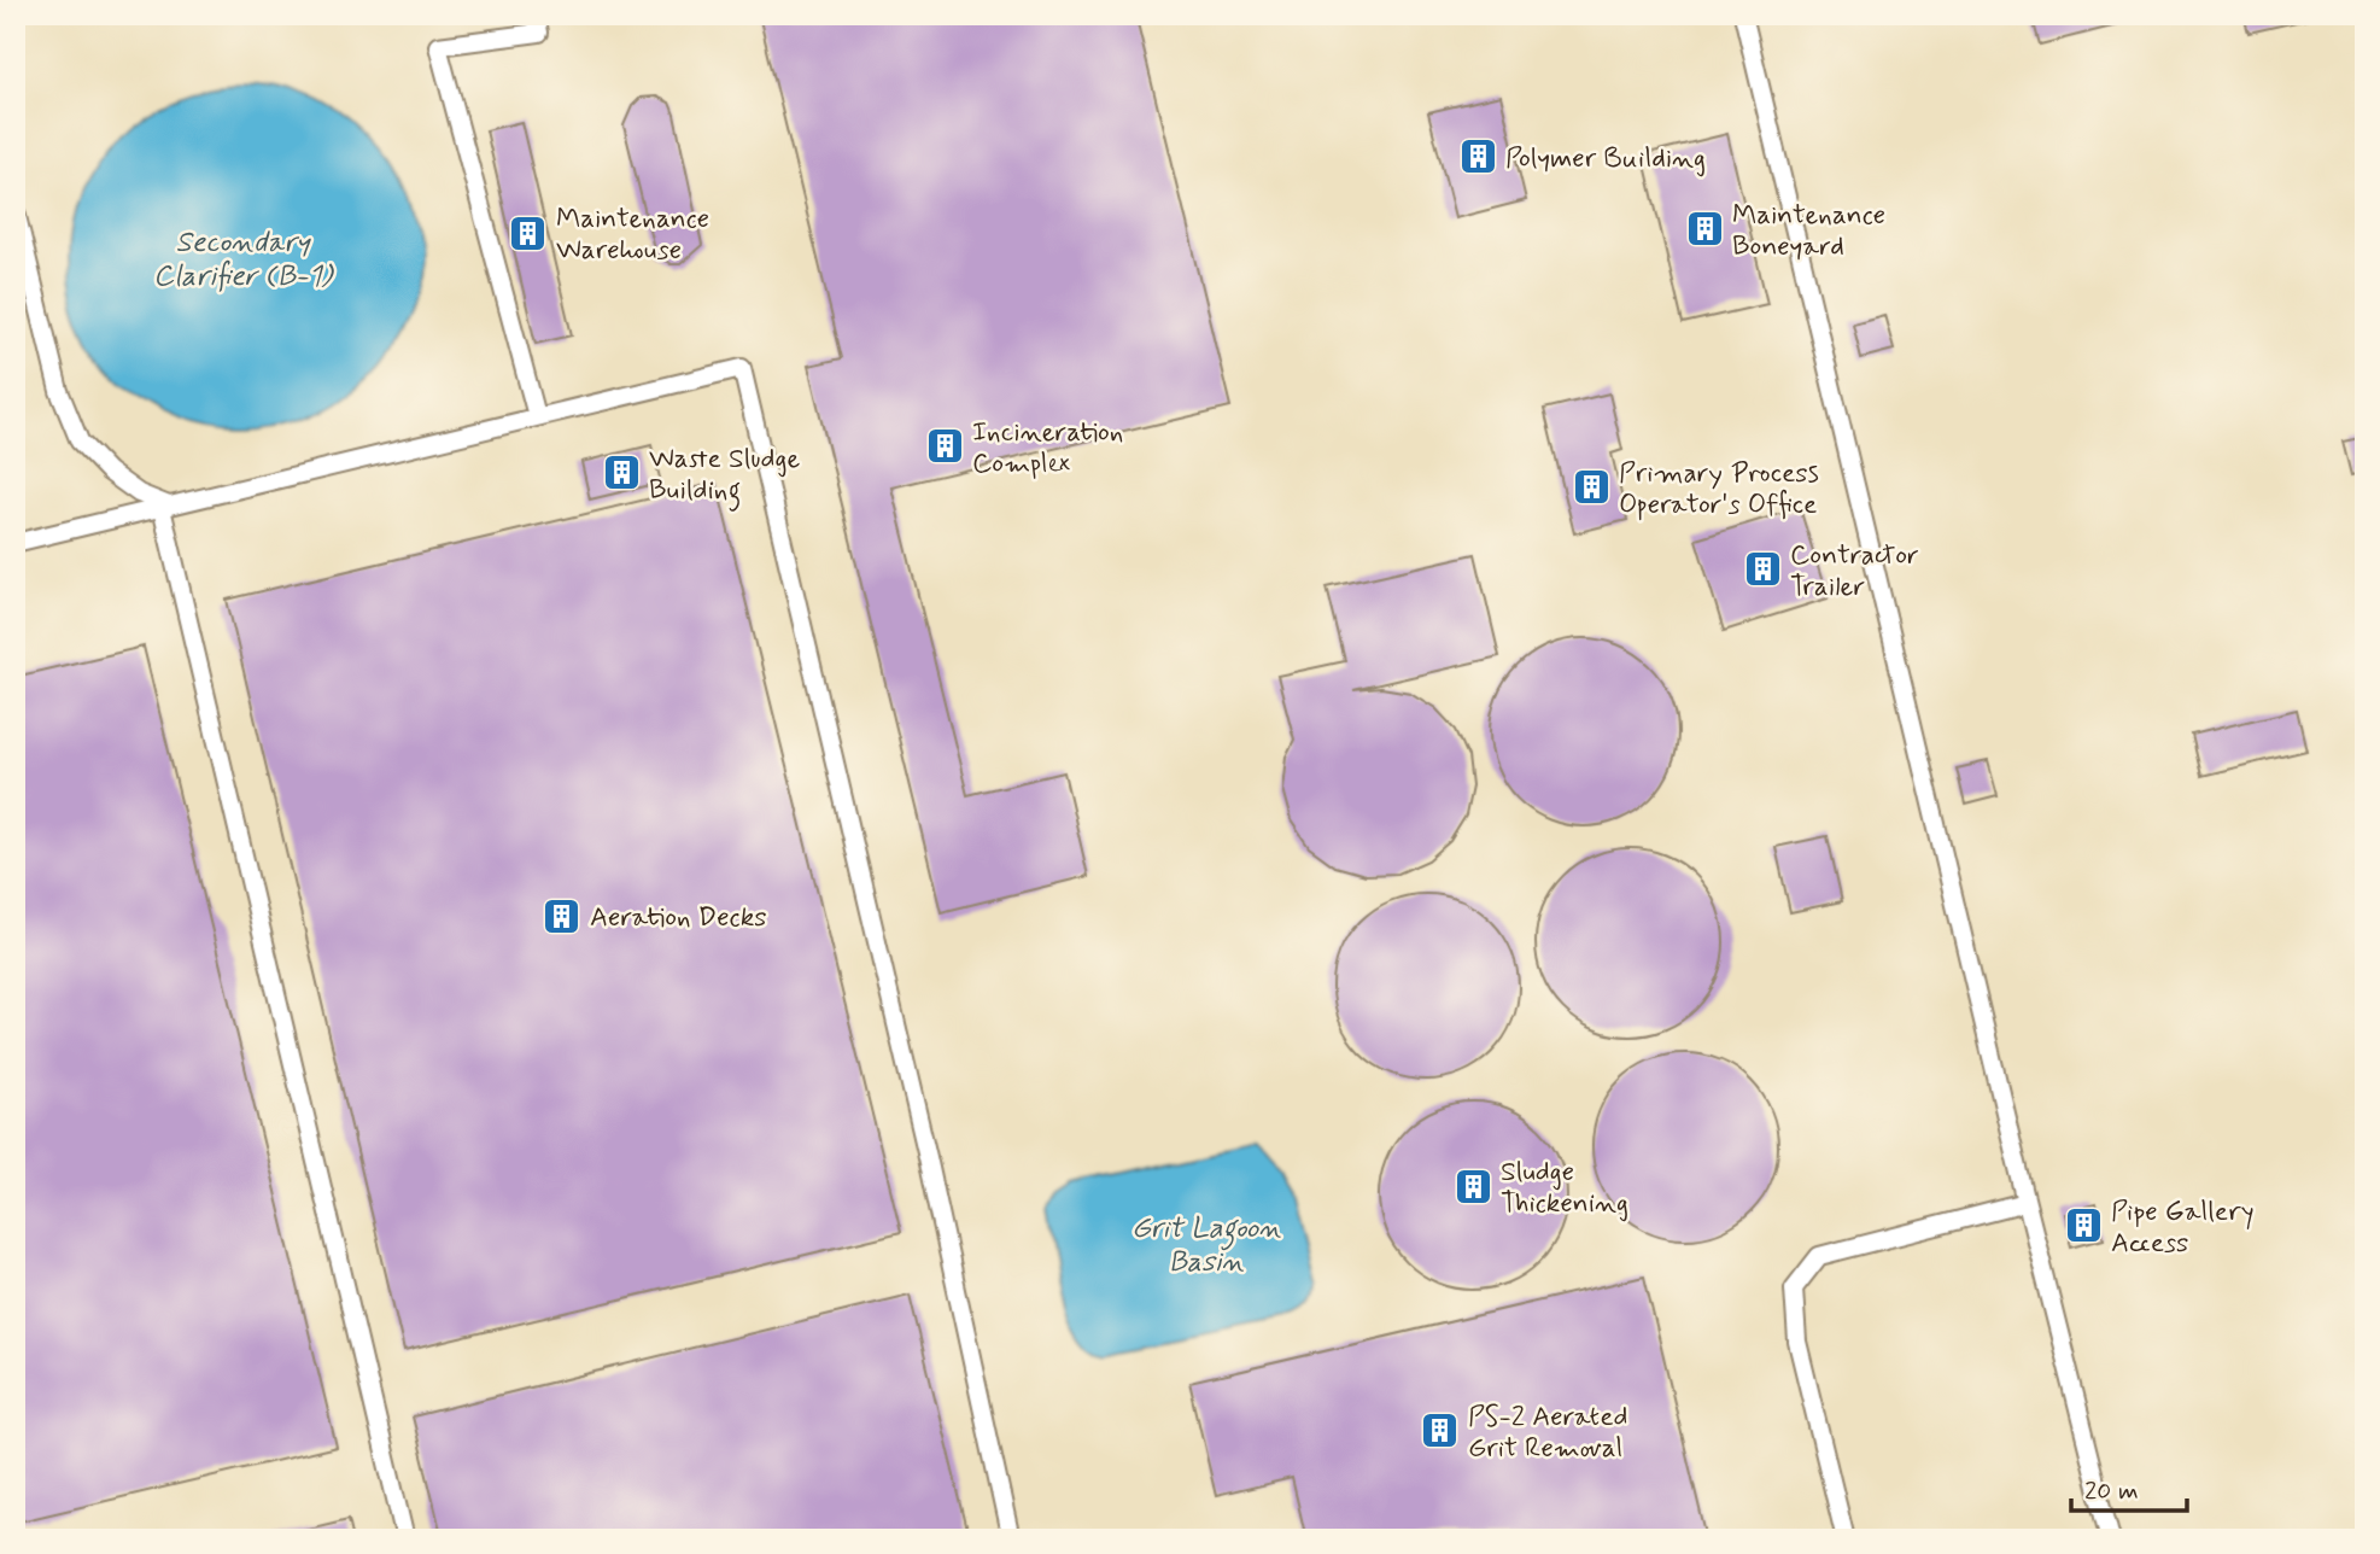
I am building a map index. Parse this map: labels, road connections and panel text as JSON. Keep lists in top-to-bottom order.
{
  "water": ["Secondary Clarifier (B-1)", "Grit Lagoon Basin"],
  "places": {
    "building": [
      "Polymer Building",
      "Maintenance Boneyard",
      "Maintenance Warehouse",
      "Incineration Complex",
      "Waste Sludge Building",
      "Primary Process Operator's Office",
      "Contractor Trailer",
      "Aeration Decks",
      "Sludge Thickening",
      "Pipe Gallery Access",
      "PS-2 Aerated Grit Removal"
    ]
  },
  "scale_bar": "20 m"
}
